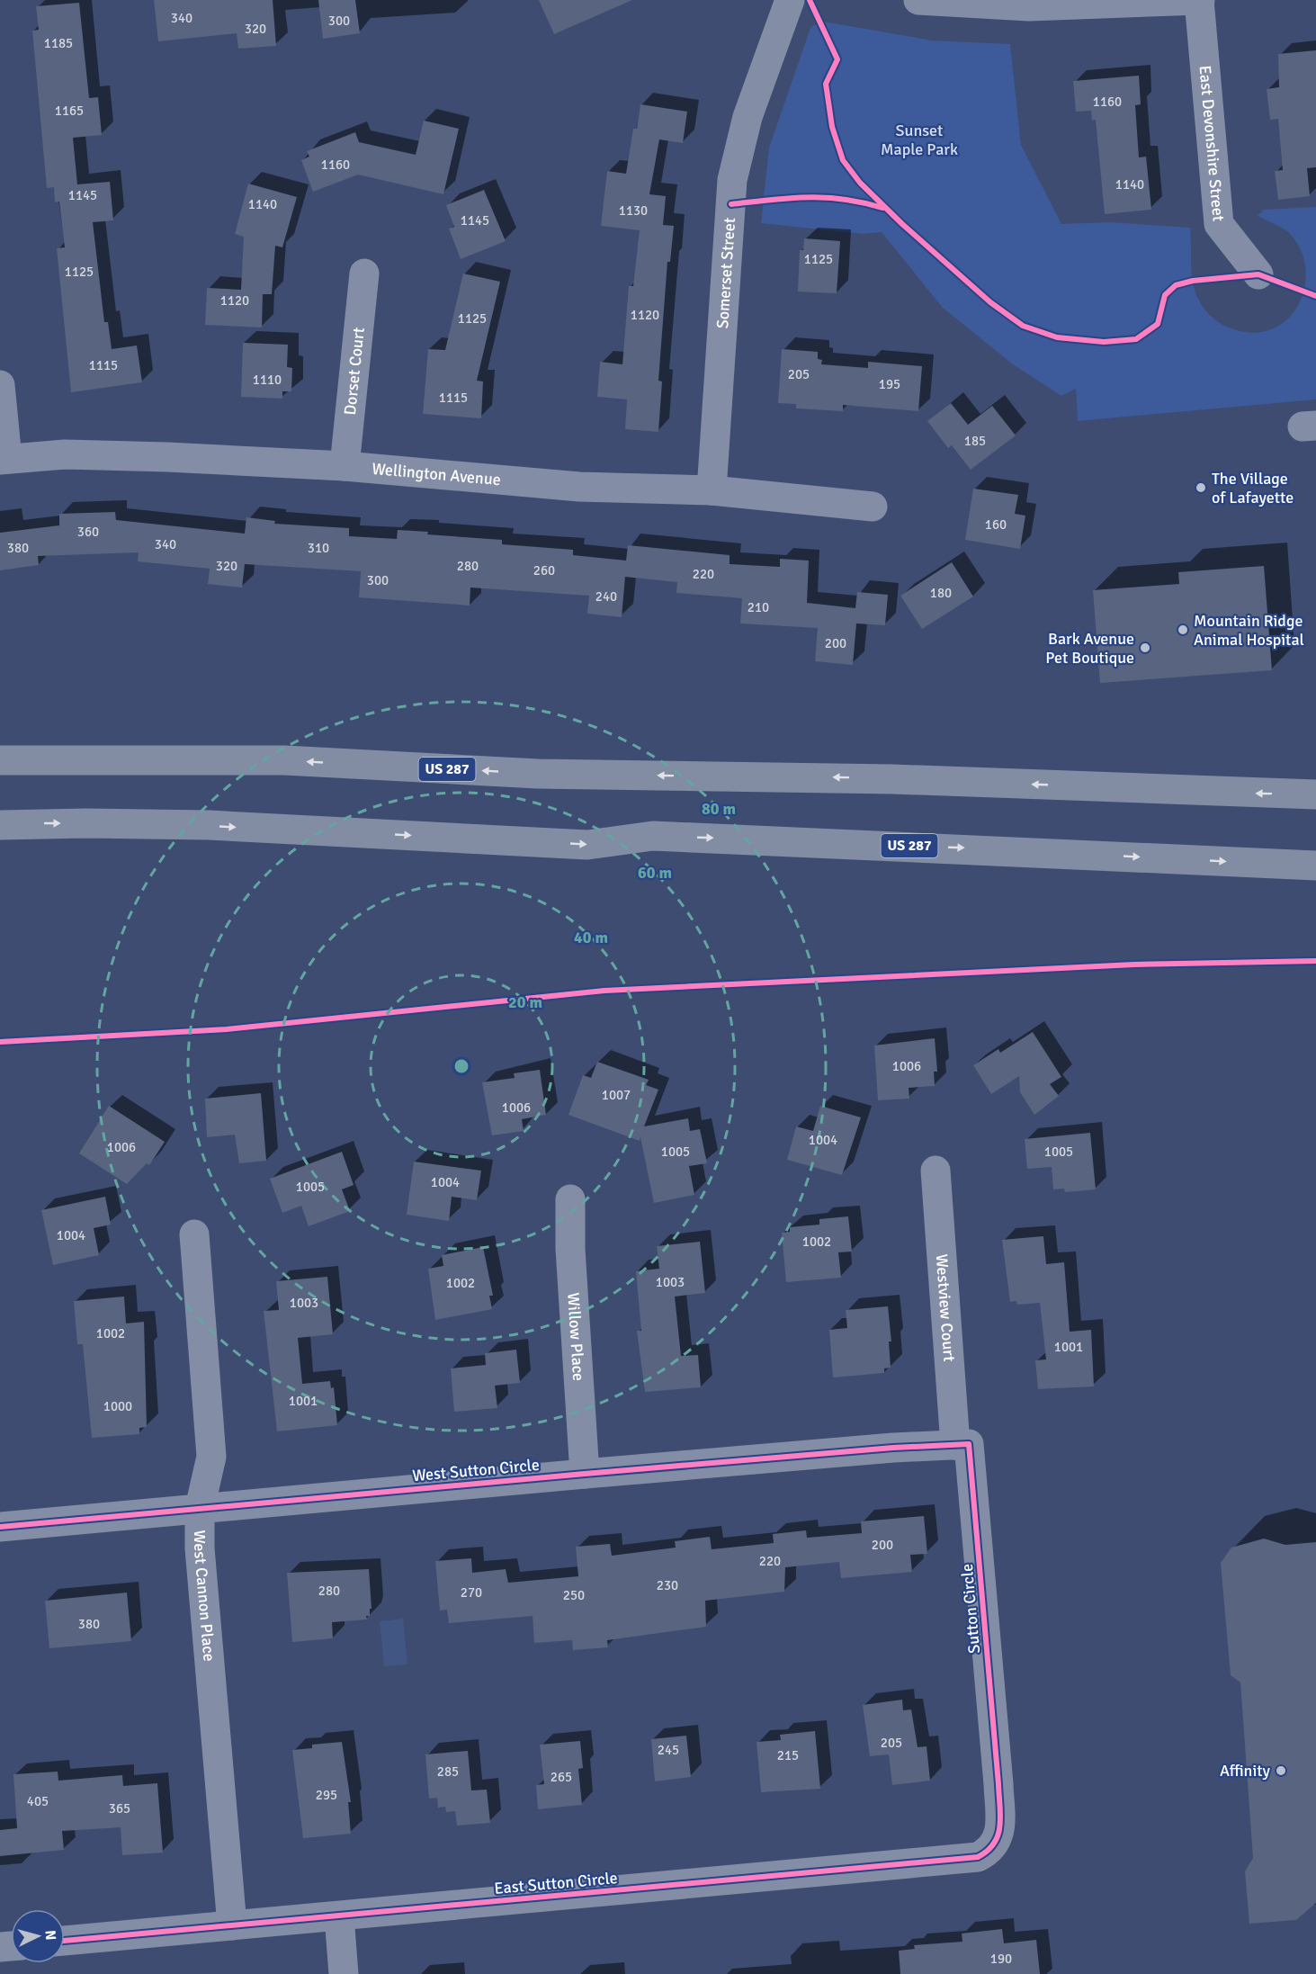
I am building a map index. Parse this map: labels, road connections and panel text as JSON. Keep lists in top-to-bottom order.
{
  "streets": {
    "main road": ["US 287"],
    "street": [
      "East Devonshire Street",
      "Somerset Street",
      "Dorset Court",
      "Wellington Avenue",
      "Westview Court",
      "Willow Place",
      "West Sutton Circle",
      "West Cannon Place",
      "Sutton Circle",
      "East Sutton Circle"
    ]
  },
  "crossings": [
    ["Somerset Street", "Wellington Avenue"],
    ["Dorset Court", "Wellington Avenue"],
    ["Westview Court", "West Sutton Circle"],
    ["Westview Court", "Sutton Circle"],
    ["Willow Place", "West Sutton Circle"],
    ["West Sutton Circle", "West Cannon Place"],
    ["West Sutton Circle", "Sutton Circle"],
    ["West Cannon Place", "East Sutton Circle"],
    ["Sutton Circle", "East Sutton Circle"]
  ],
  "parks": ["Sunset Maple Park"],
  "places": [
    "The Village of Lafayette",
    "Mountain Ridge Animal Hospital",
    "Bark Avenue Pet Boutique",
    "Affinity"
  ],
  "house_numbers": [
    "340",
    "300",
    "320",
    "1185",
    "1160",
    "1165",
    "1160",
    "1140",
    "1145",
    "1140",
    "1130",
    "1145",
    "1125",
    "1125",
    "1120",
    "1120",
    "1125",
    "1115",
    "205",
    "1110",
    "195",
    "1115",
    "185",
    "160",
    "360",
    "340",
    "380",
    "310",
    "320",
    "280",
    "260",
    "220",
    "300",
    "180",
    "240",
    "210",
    "200",
    "1006",
    "1007",
    "1006",
    "1004",
    "1006",
    "1005",
    "1005",
    "1004",
    "1005",
    "1004",
    "1002",
    "1003",
    "1002",
    "1003",
    "1002",
    "1001",
    "1001",
    "1000",
    "200",
    "220",
    "230",
    "280",
    "270",
    "250",
    "380",
    "205",
    "245",
    "215",
    "285",
    "265",
    "295",
    "405",
    "365",
    "190"
  ],
  "north": "right",
  "rings": [
    "80 m",
    "60 m",
    "40 m",
    "20 m"
  ]
}
